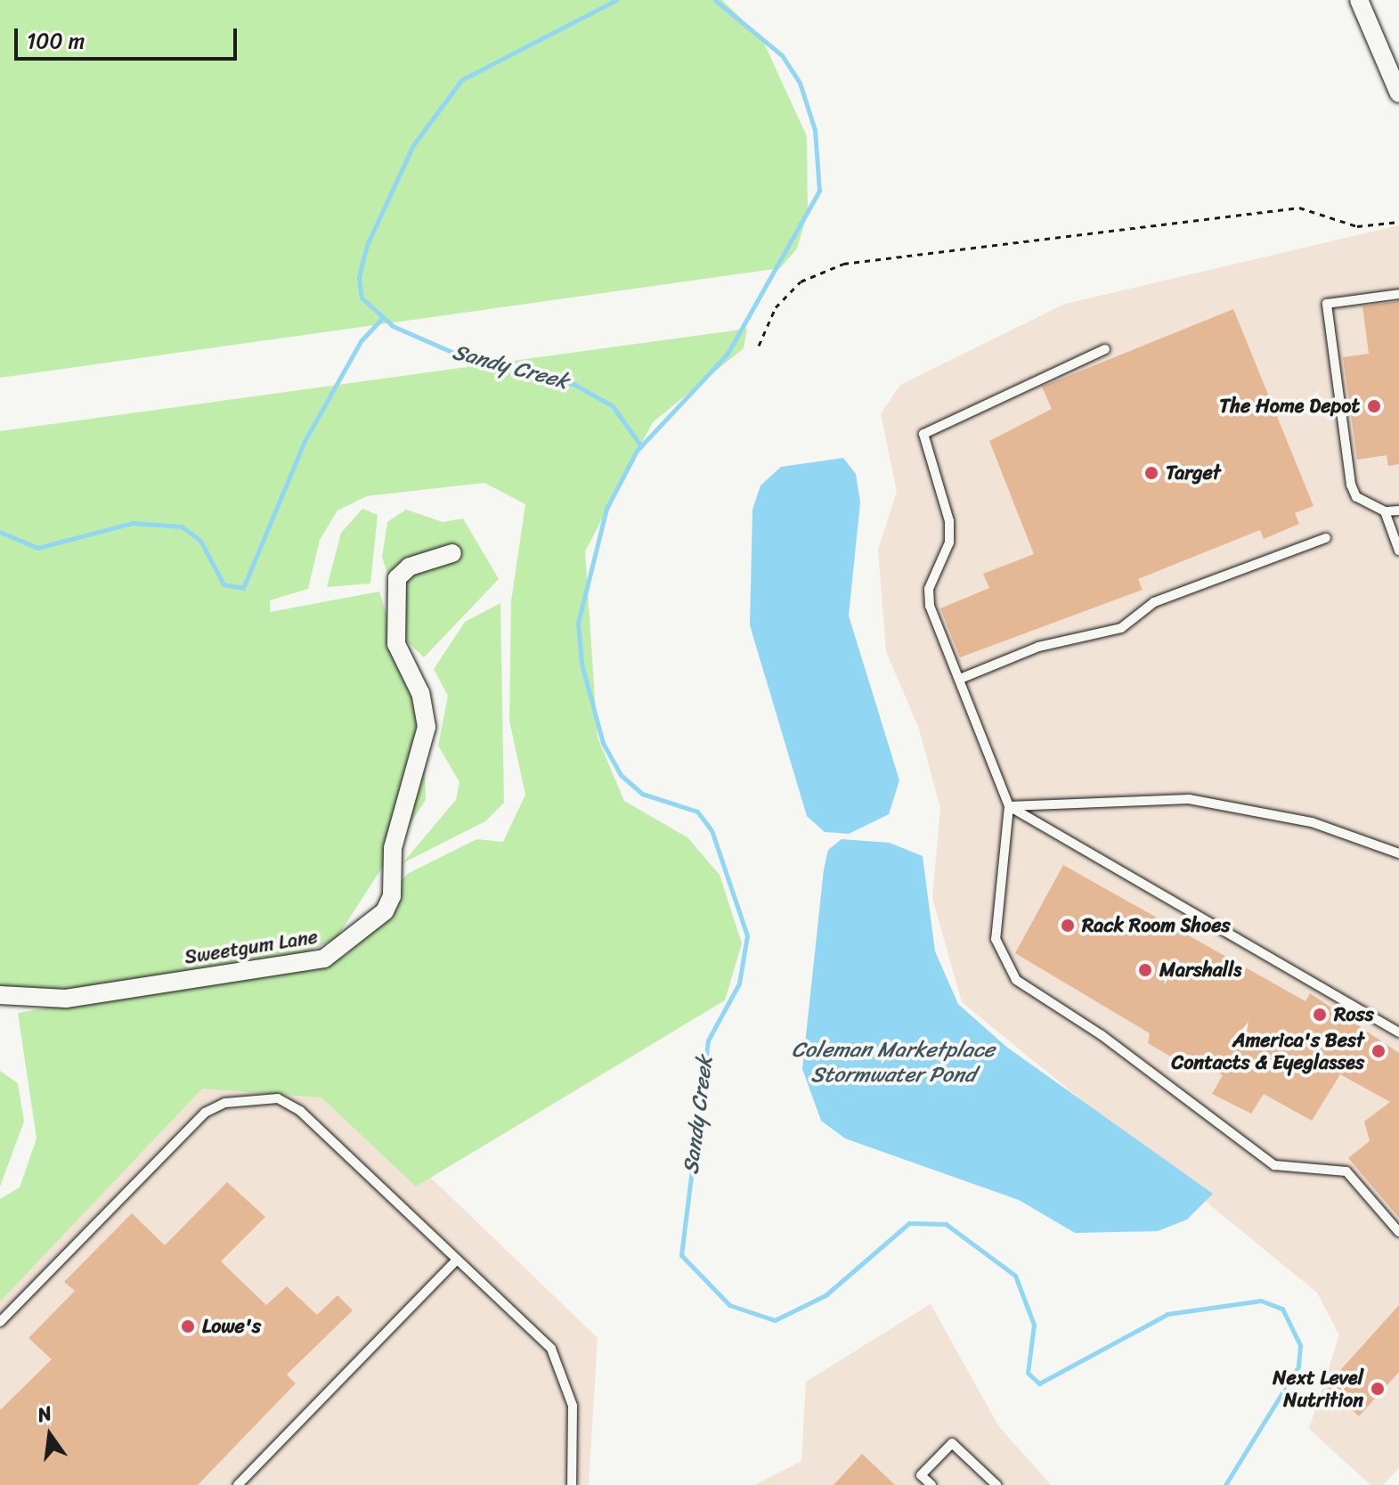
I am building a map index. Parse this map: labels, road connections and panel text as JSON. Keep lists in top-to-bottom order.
{
  "streets": {
    "street": ["Sweetgum Lane"]
  },
  "water": ["Sandy Creek", "Coleman Marketplace Stormwater Pond"],
  "places": [
    "The Home Depot",
    "Target",
    "Rack Room Shoes",
    "Marshalls",
    "Ross",
    "America's Best Contacts & Eyeglasses",
    "Lowe's",
    "Next Level Nutrition"
  ],
  "scale_bar": "100 m",
  "north": "top"
}
